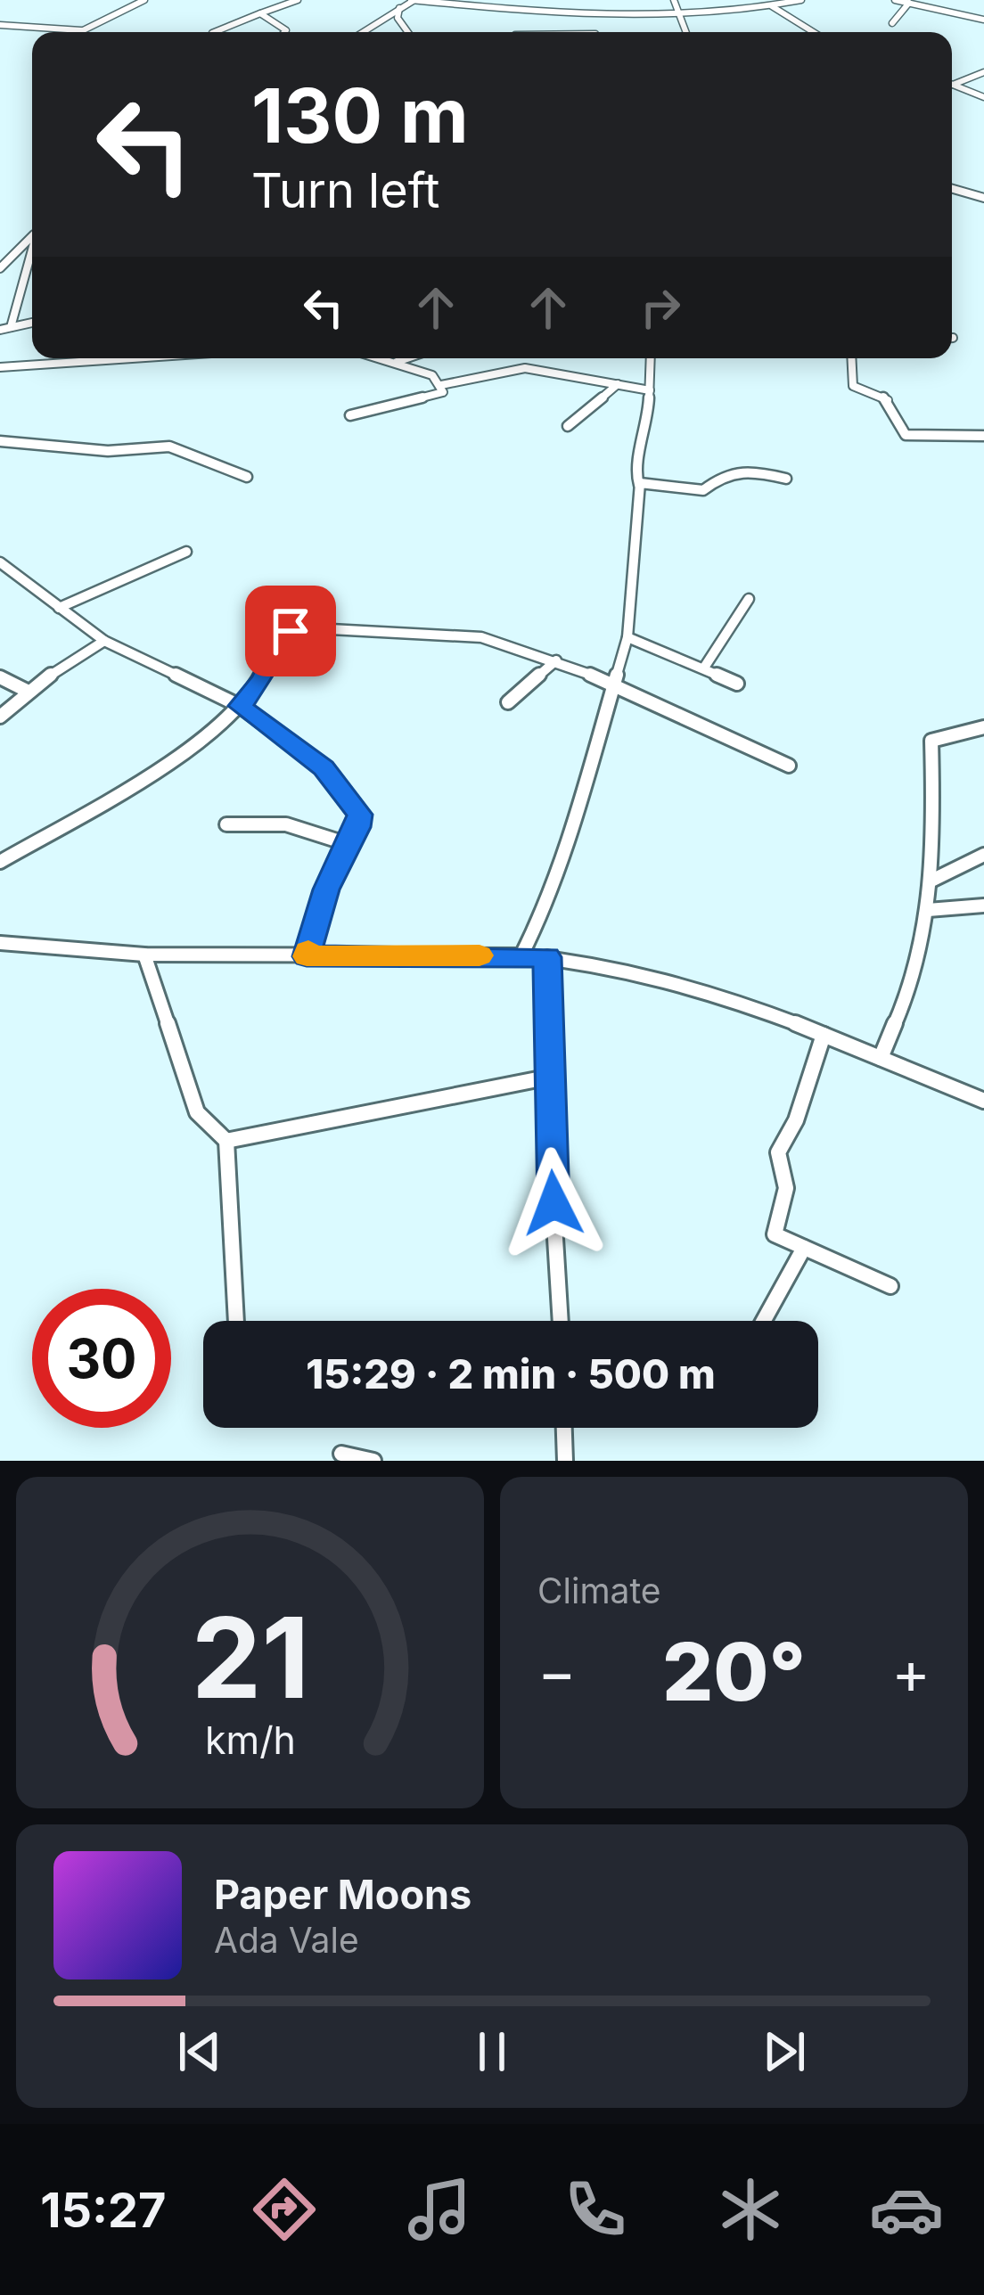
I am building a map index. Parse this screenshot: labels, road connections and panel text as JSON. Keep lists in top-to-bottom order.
{
  "page": {
    "turn": ["130 m", "Turn left"],
    "limit": "30",
    "trip": "15:29 · 2 min · 500 m",
    "tile": "Climate",
    "heat": ["−", "20°", "+"],
    "song": ["Paper Moons", "Ada Vale"],
    "tabs": "15:27",
    "gauge": ["21", "km/h"]
  }
}
